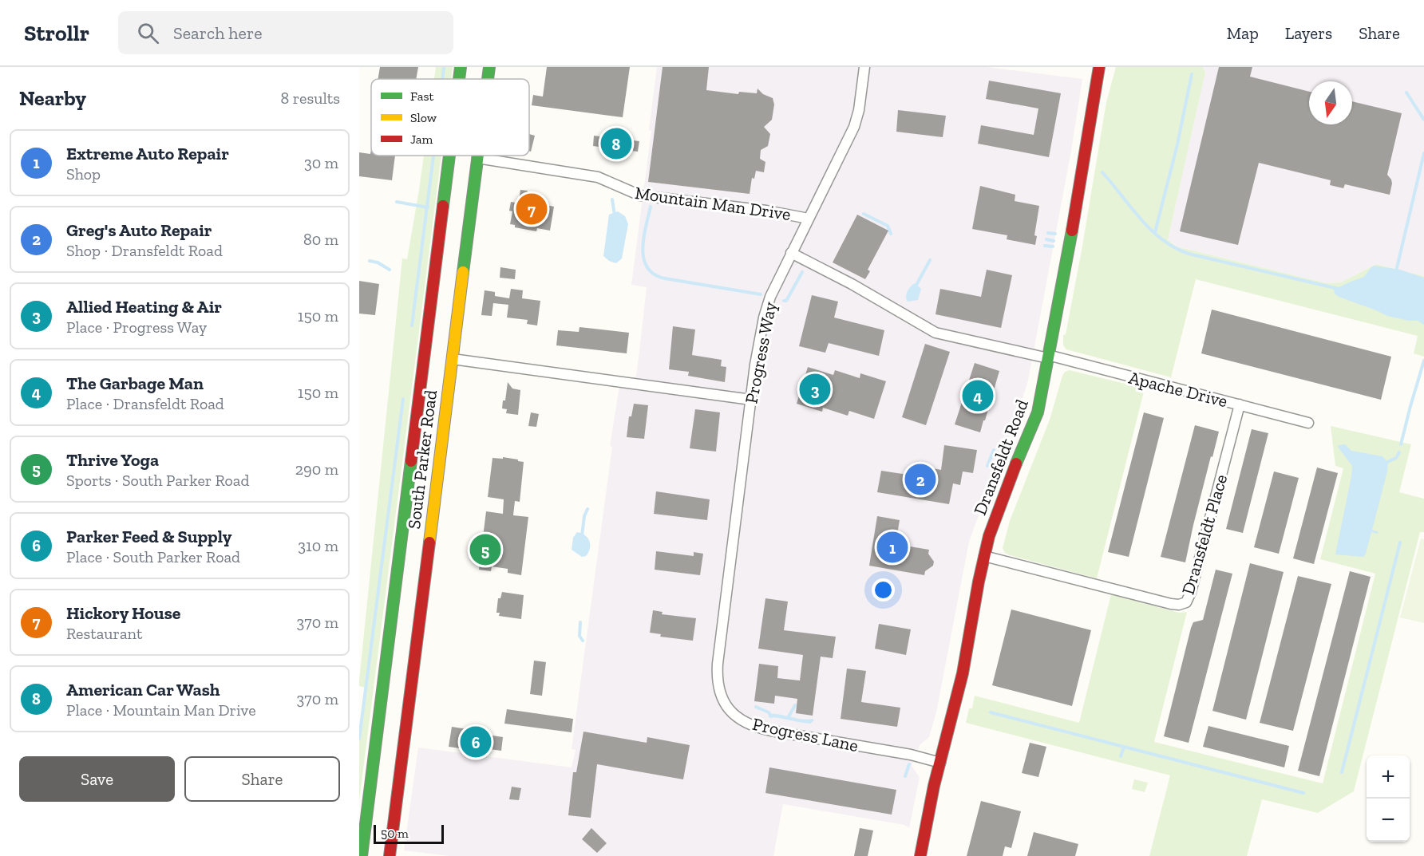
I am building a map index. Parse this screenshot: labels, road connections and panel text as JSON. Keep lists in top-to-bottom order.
{
  "streets": {
    "main road": ["Dransfeldt Road", "South Parker Road"],
    "street": [
      "Mountain Man Drive",
      "Progress Way",
      "Apache Drive",
      "Dransfeldt Place",
      "Progress Lane"
    ]
  },
  "crossings": [
    ["Mountain Man Drive", "Progress Way"],
    ["Mountain Man Drive", "South Parker Road"],
    ["Progress Way", "Apache Drive"],
    ["Progress Way", "Progress Lane"],
    ["Apache Drive", "Dransfeldt Road"],
    ["Apache Drive", "Dransfeldt Place"],
    ["Dransfeldt Road", "Dransfeldt Place"],
    ["Dransfeldt Road", "Progress Lane"]
  ],
  "legend": ["Fast", "Slow", "Jam"],
  "scale_bar": "50 m",
  "north": "bottom",
  "page": {
    "header": "Strollr",
    "search": "Search here",
    "nav": ["Map", "Layers", "Share"],
    "heading": ["Nearby", "8 results"],
    "pins": [
      "8",
      "7",
      "3",
      "4",
      "2",
      "1",
      "5",
      "6"
    ],
    "list": [
      {
        "mark": "1",
        "name": "Extreme Auto Repair",
        "note": "Shop",
        "value": "30 m"
      },
      {
        "mark": "2",
        "name": "Greg's Auto Repair",
        "note": "Shop · Dransfeldt Road",
        "value": "80 m"
      },
      {
        "mark": "3",
        "name": "Allied Heating & Air",
        "note": "Place · Progress Way",
        "value": "150 m"
      },
      {
        "mark": "4",
        "name": "The Garbage Man",
        "note": "Place · Dransfeldt Road",
        "value": "150 m"
      },
      {
        "mark": "5",
        "name": "Thrive Yoga",
        "note": "Sports · South Parker Road",
        "value": "290 m"
      },
      {
        "mark": "6",
        "name": "Parker Feed & Supply",
        "note": "Place · South Parker Road",
        "value": "310 m"
      },
      {
        "mark": "7",
        "name": "Hickory House",
        "note": "Restaurant",
        "value": "370 m"
      },
      {
        "mark": "8",
        "name": "American Car Wash",
        "note": "Place · Mountain Man Drive",
        "value": "370 m"
      }
    ],
    "buttons": ["Save", "Share"],
    "map_buttons": ["+", "−"],
    "scale": "50 m"
  }
}
